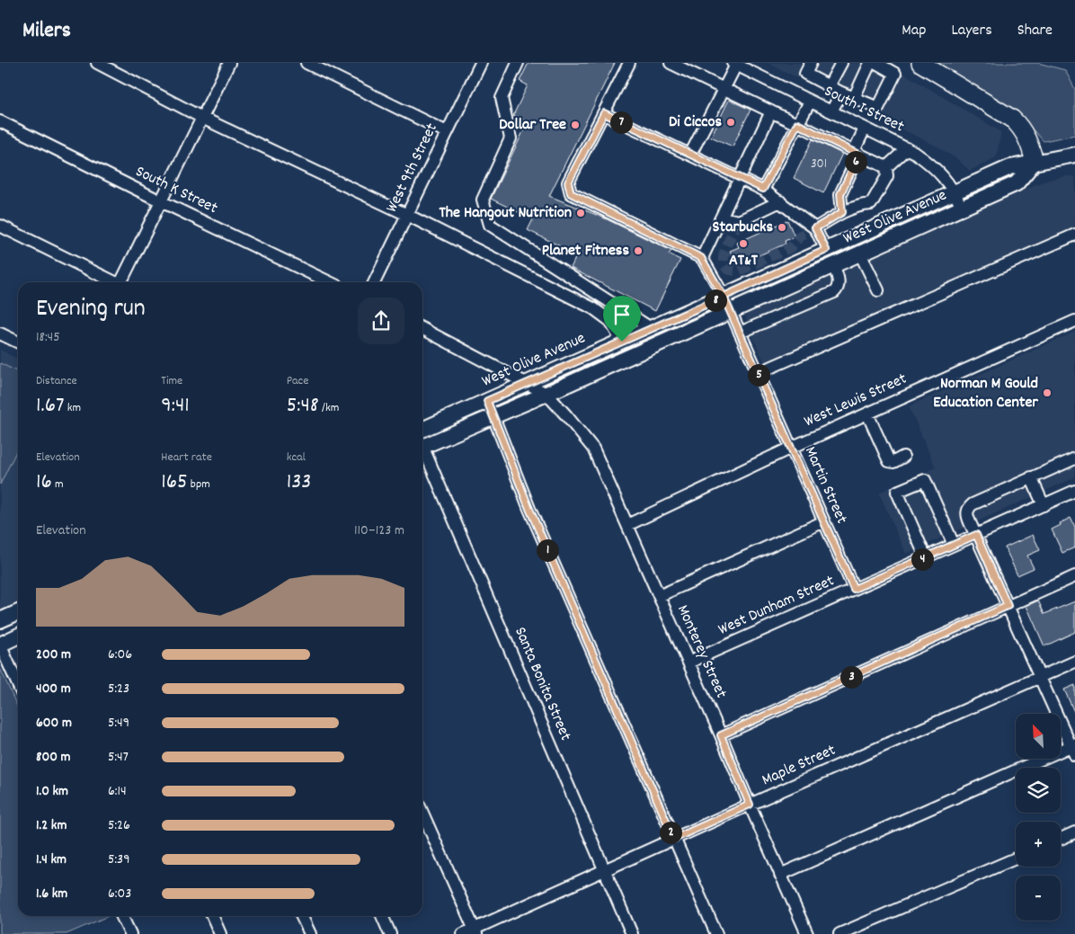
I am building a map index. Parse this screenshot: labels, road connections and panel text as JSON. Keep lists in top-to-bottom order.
{
  "streets": {
    "main road": ["West Olive Avenue"],
    "street": [
      "South I Street",
      "West 9th Street",
      "South K Street",
      "West Lewis Street",
      "Martin Street",
      "West Dunham Street",
      "Monterey Street",
      "Santa Bonita Street",
      "Maple Street"
    ]
  },
  "crossings": [
    ["South I Street", "West Olive Avenue"],
    ["West Olive Avenue", "Martin Street"],
    ["West Olive Avenue", "Monterey Street"],
    ["West Lewis Street", "Martin Street"],
    ["West Lewis Street", "Monterey Street"],
    ["Martin Street", "West Dunham Street"],
    ["West Dunham Street", "Monterey Street"],
    ["Monterey Street", "Maple Street"],
    ["Santa Bonita Street", "Maple Street"]
  ],
  "places": [
    "Di Ciccos",
    "Dollar Tree",
    "The Hangout Nutrition",
    "Starbucks",
    "AT&T",
    "Planet Fitness",
    "Norman M Gould Education Center"
  ],
  "house_numbers": ["301"],
  "north": "top left",
  "page": {
    "header": "Milers",
    "nav": ["Map", "Layers", "Share"],
    "pins": [
      "7",
      "6",
      "8",
      "5",
      "1",
      "4",
      "3",
      "2"
    ],
    "heading": ["Evening run", "18:45"],
    "stats": [
      ["Distance", "1.67 km"],
      ["Time", "9:41"],
      ["Pace", "5:48 /km"],
      ["Elevation", "16 m"],
      ["Heart rate", "165 bpm"],
      ["kcal", "133"]
    ],
    "chart": ["Elevation", "110–123 m"],
    "list": [
      {
        "name": "200 m",
        "note": "6:06"
      },
      {
        "name": "400 m",
        "note": "5:23"
      },
      {
        "name": "600 m",
        "note": "5:49"
      },
      {
        "name": "800 m",
        "note": "5:47"
      },
      {
        "name": "1.0 km",
        "note": "6:14"
      },
      {
        "name": "1.2 km",
        "note": "5:26"
      },
      {
        "name": "1.4 km",
        "note": "5:39"
      },
      {
        "name": "1.6 km",
        "note": "6:03"
      }
    ],
    "map_buttons": ["+", "−"]
  }
}
